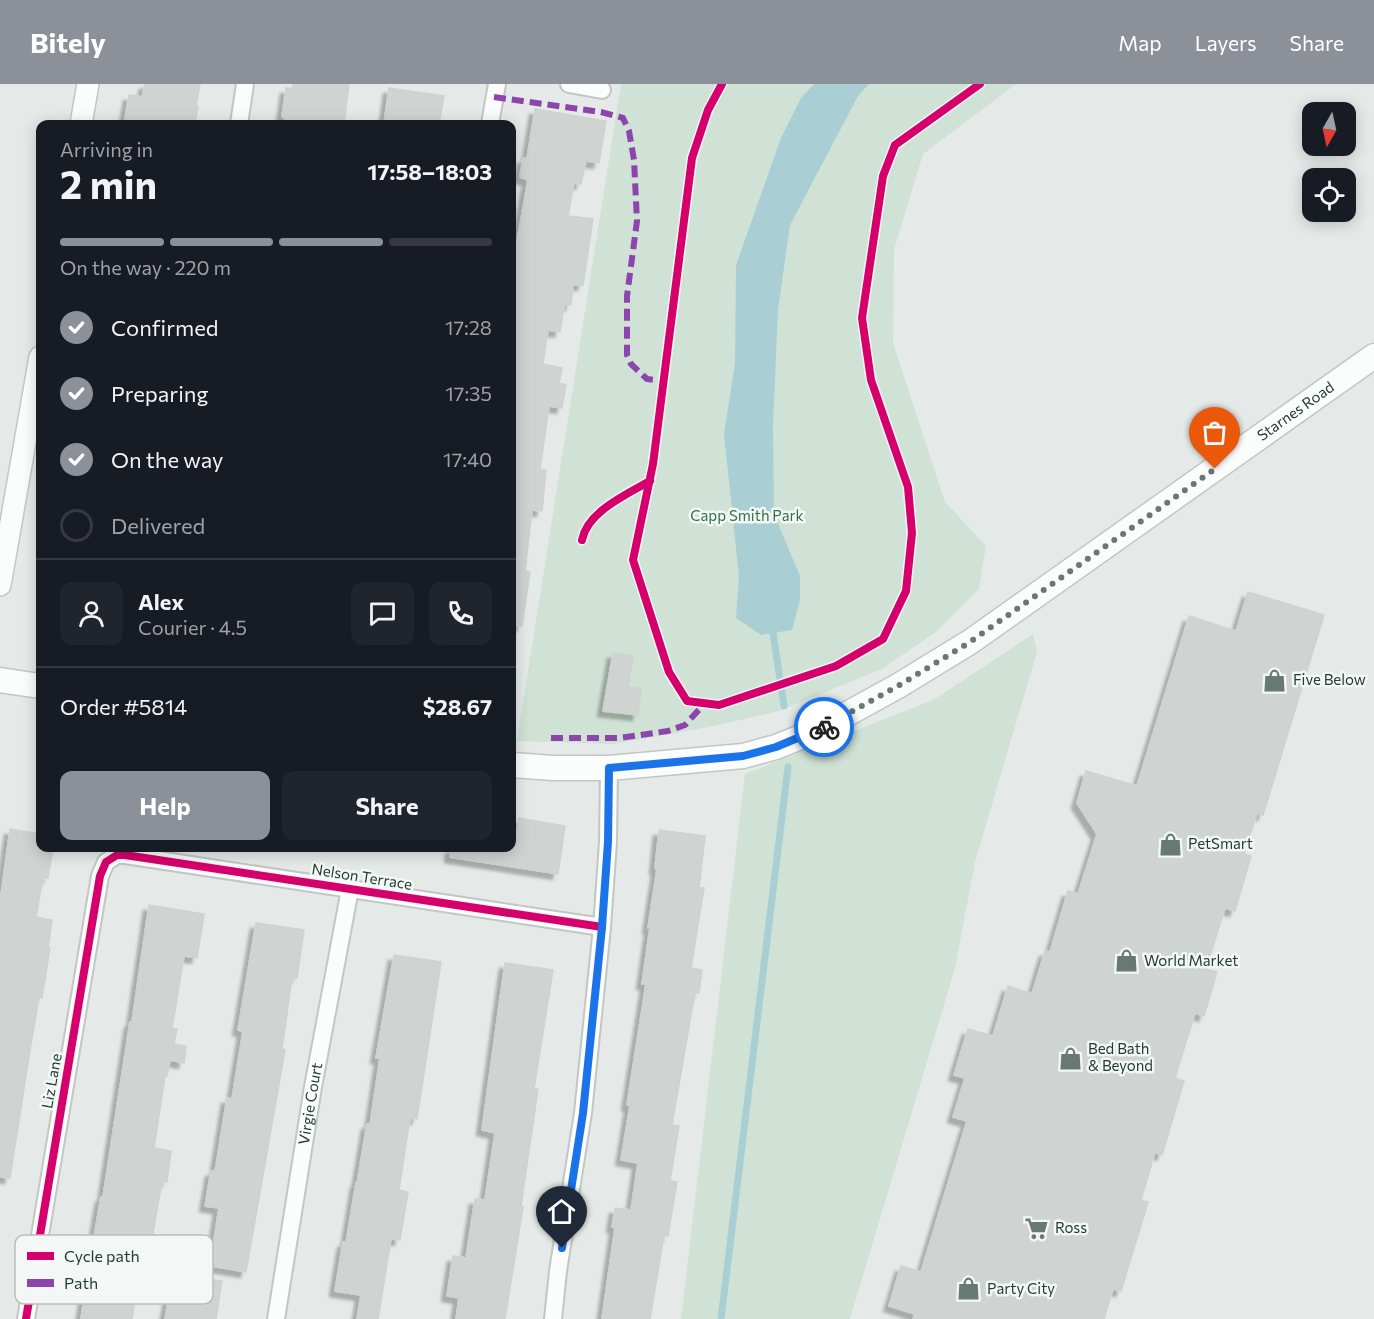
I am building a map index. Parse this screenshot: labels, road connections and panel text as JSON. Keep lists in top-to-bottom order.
{
  "streets": {
    "main road": ["Starnes Road"],
    "street": ["Nelson Terrace", "Liz Lane", "Virgie Court"]
  },
  "crossings": [
    ["Nelson Terrace", "Liz Lane"],
    ["Nelson Terrace", "Virgie Court"]
  ],
  "parks": ["Capp Smith Park"],
  "places": {
    "shop": [
      "Five Below",
      "PetSmart",
      "World Market",
      "Bed Bath & Beyond",
      "Party City"
    ],
    "supermarket": ["Ross"]
  },
  "legend": ["Cycle path", "Path"],
  "north": "bottom",
  "page": {
    "header": "Bitely",
    "nav": ["Map", "Layers", "Share"],
    "heading": ["2 min", "Arriving in", "17:58–18:03"],
    "panel": [
      "Alex",
      "Courier · 4.5",
      "Order #5814",
      "$28.67"
    ],
    "bar": "On the way · 220 m",
    "list": [
      ["Confirmed", "17:28"],
      ["Preparing", "17:35"],
      ["On the way", "17:40"],
      "Delivered"
    ],
    "buttons": ["Help", "Share"]
  }
}
